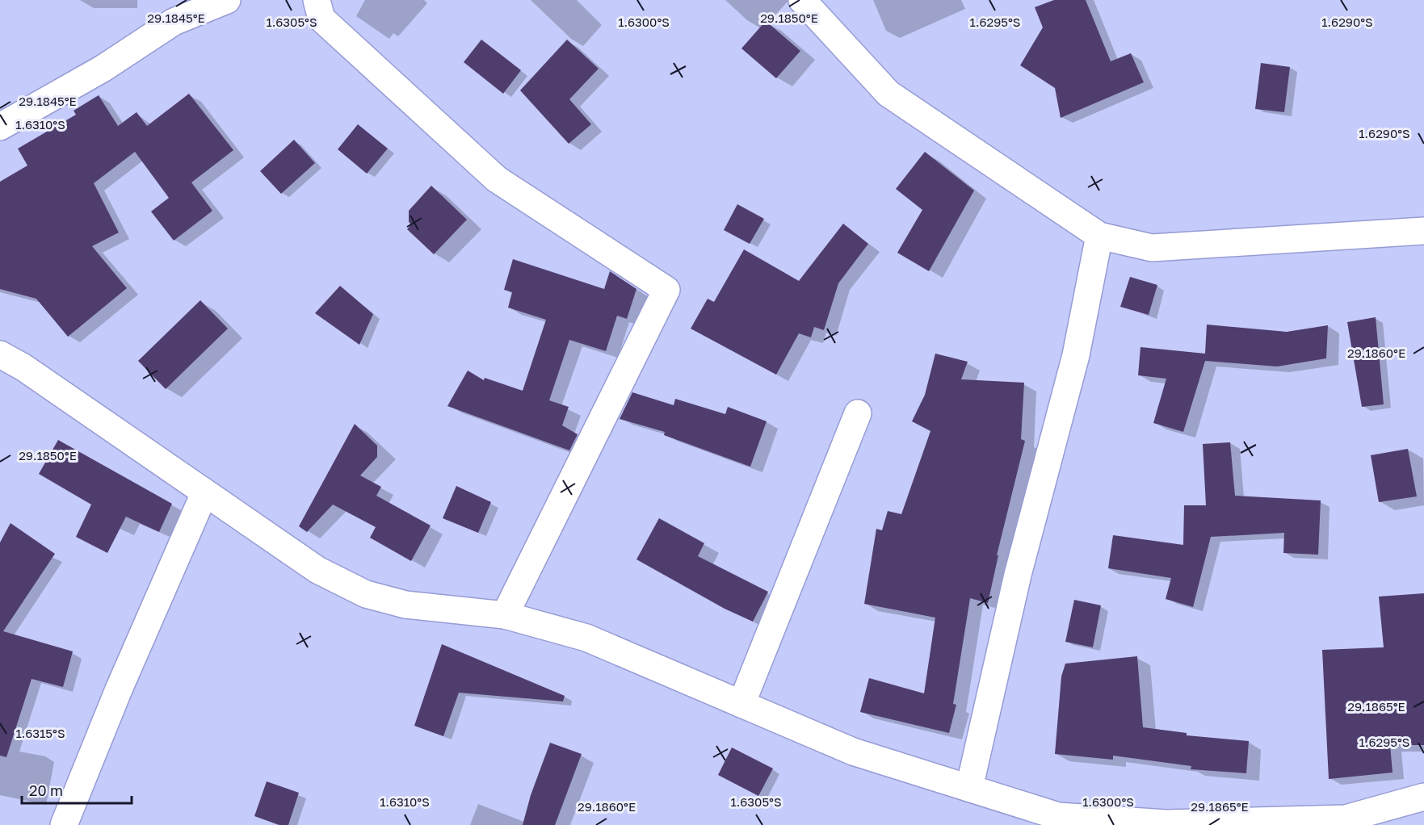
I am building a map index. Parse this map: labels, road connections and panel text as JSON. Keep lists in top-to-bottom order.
{
  "scale_bar": "20 m",
  "coordinates": [
    "29.1845°E",
    "29.1850°E",
    "1.6305°S",
    "1.6290°S",
    "1.6300°S",
    "1.6295°S",
    "1.6310°S",
    "29.1860°E",
    "29.1865°E",
    "1.6315°S"
  ]
}
